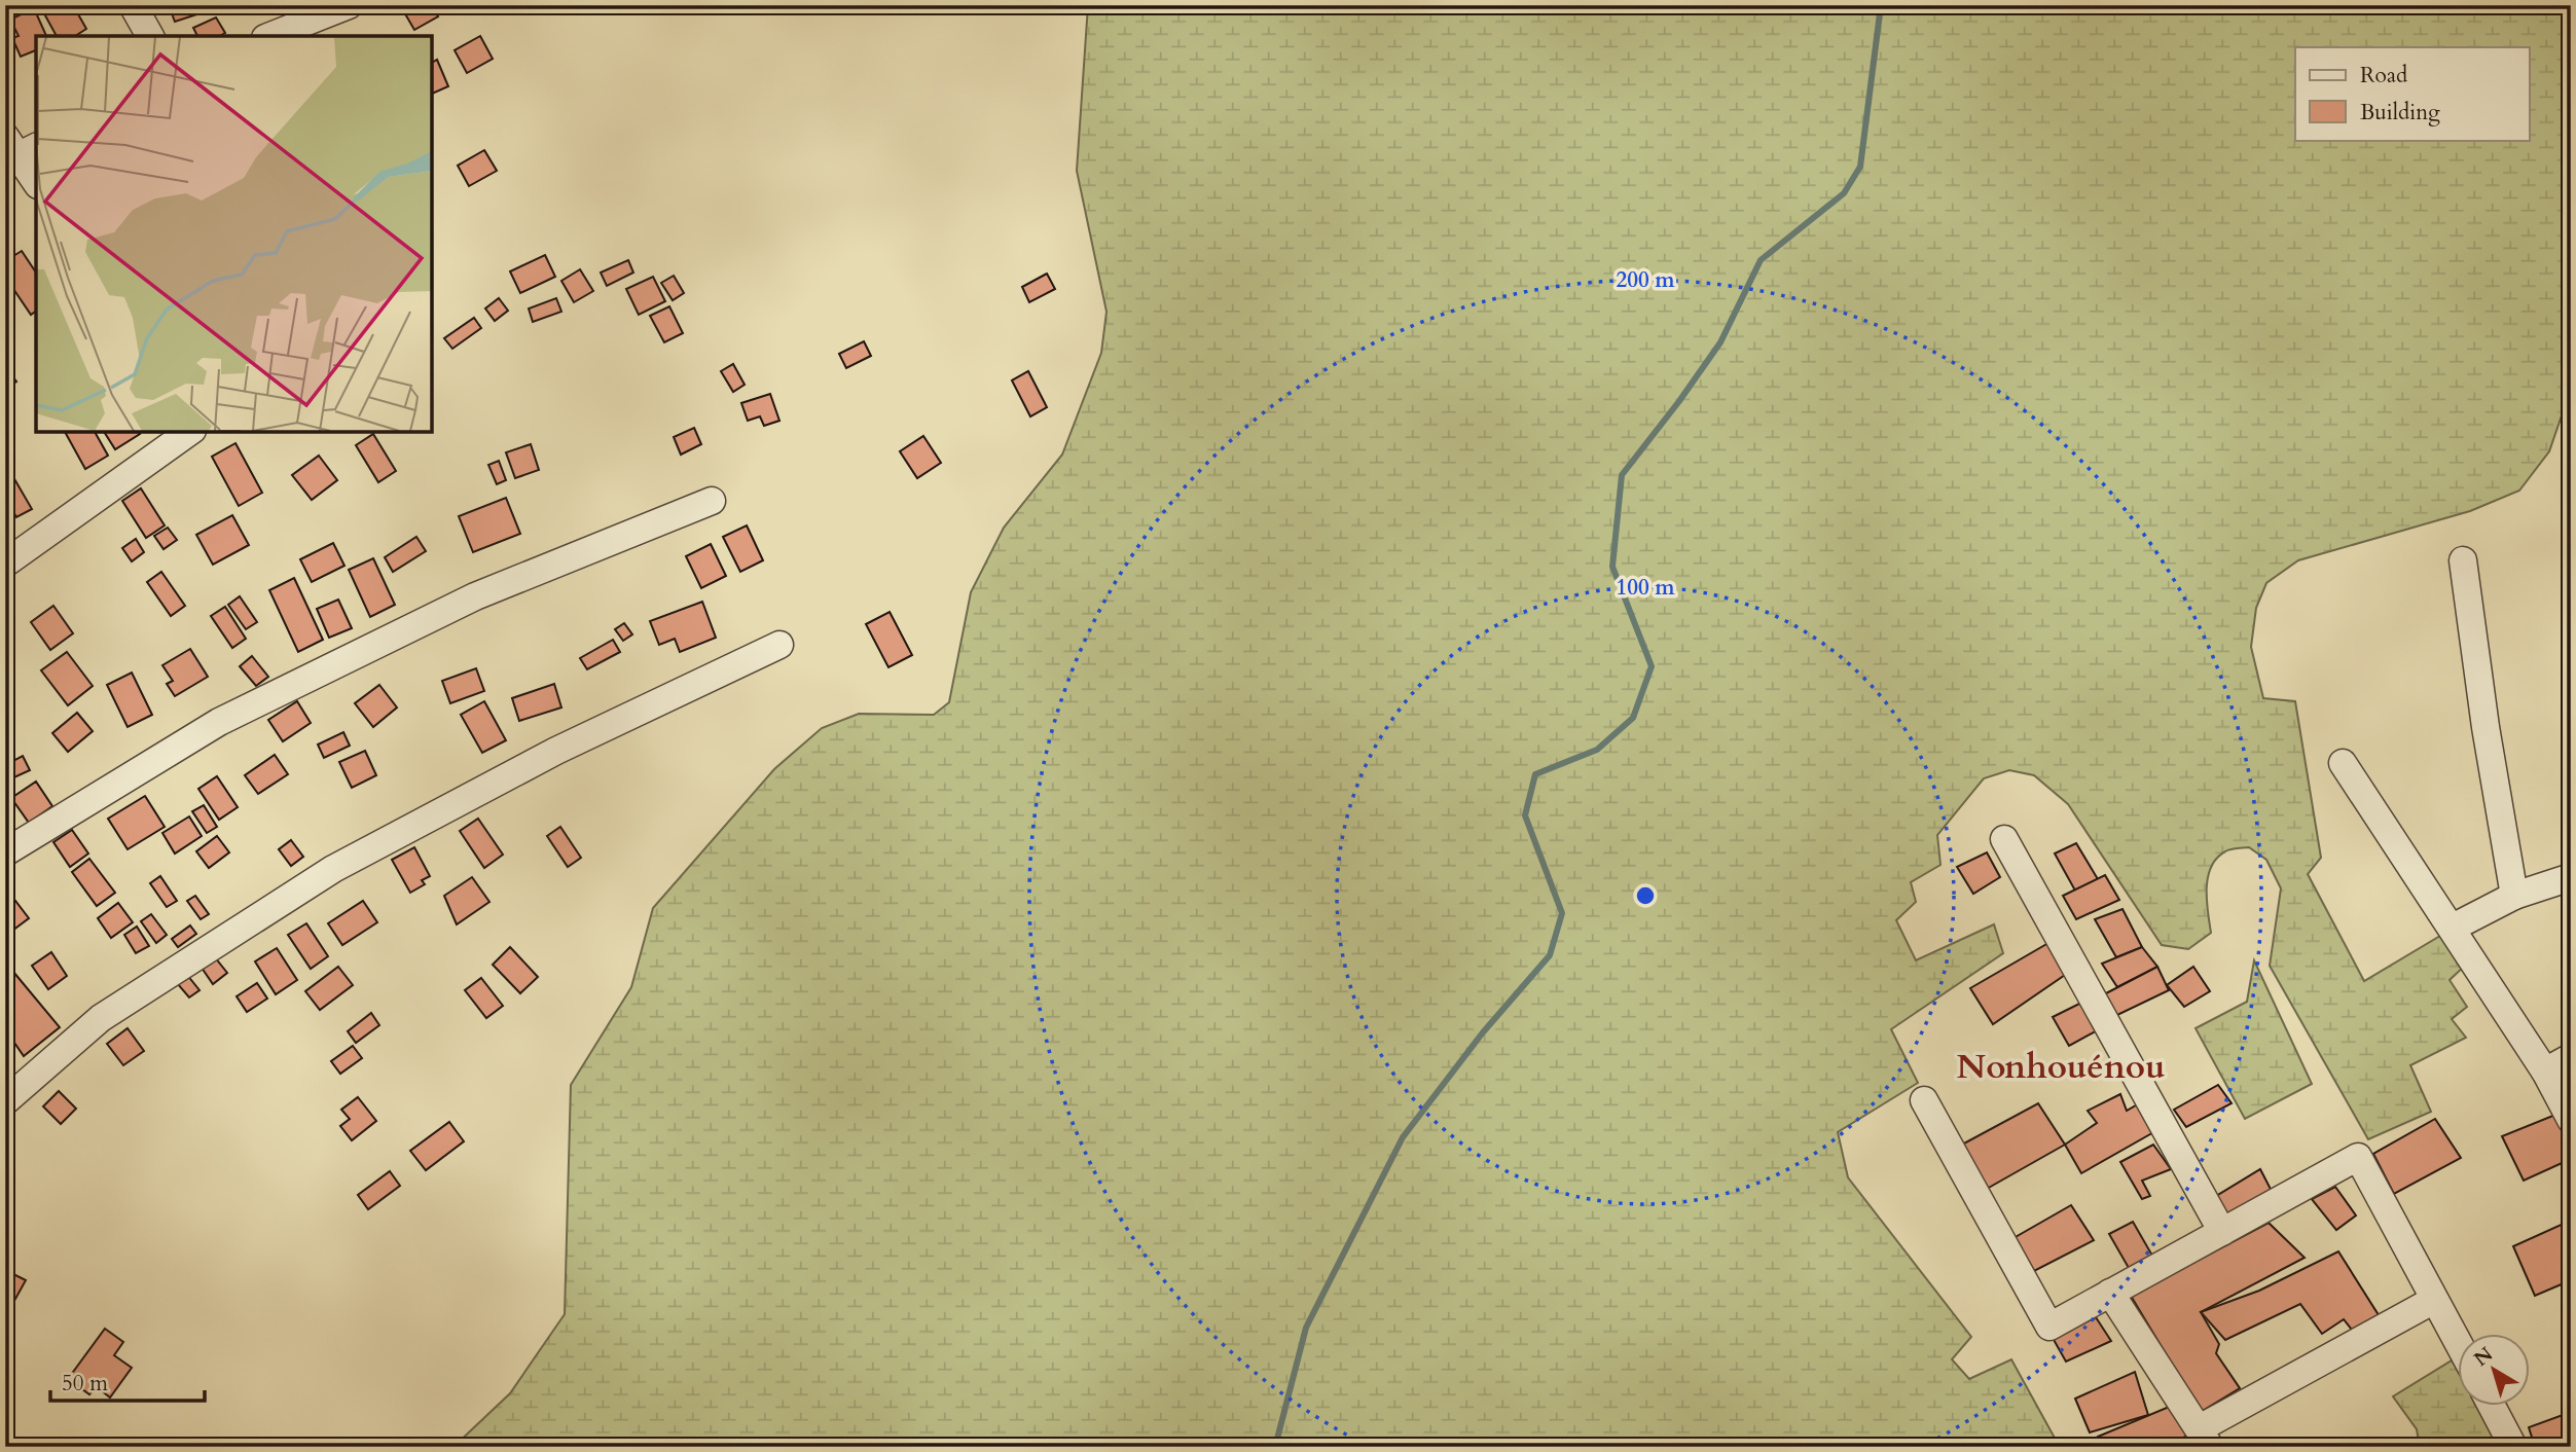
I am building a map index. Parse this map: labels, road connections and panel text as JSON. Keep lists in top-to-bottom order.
{
  "districts": ["Nonhouénou"],
  "legend": ["Road", "Building"],
  "scale_bar": "50 m",
  "north": "top left",
  "rings": ["200 m", "100 m"]
}
